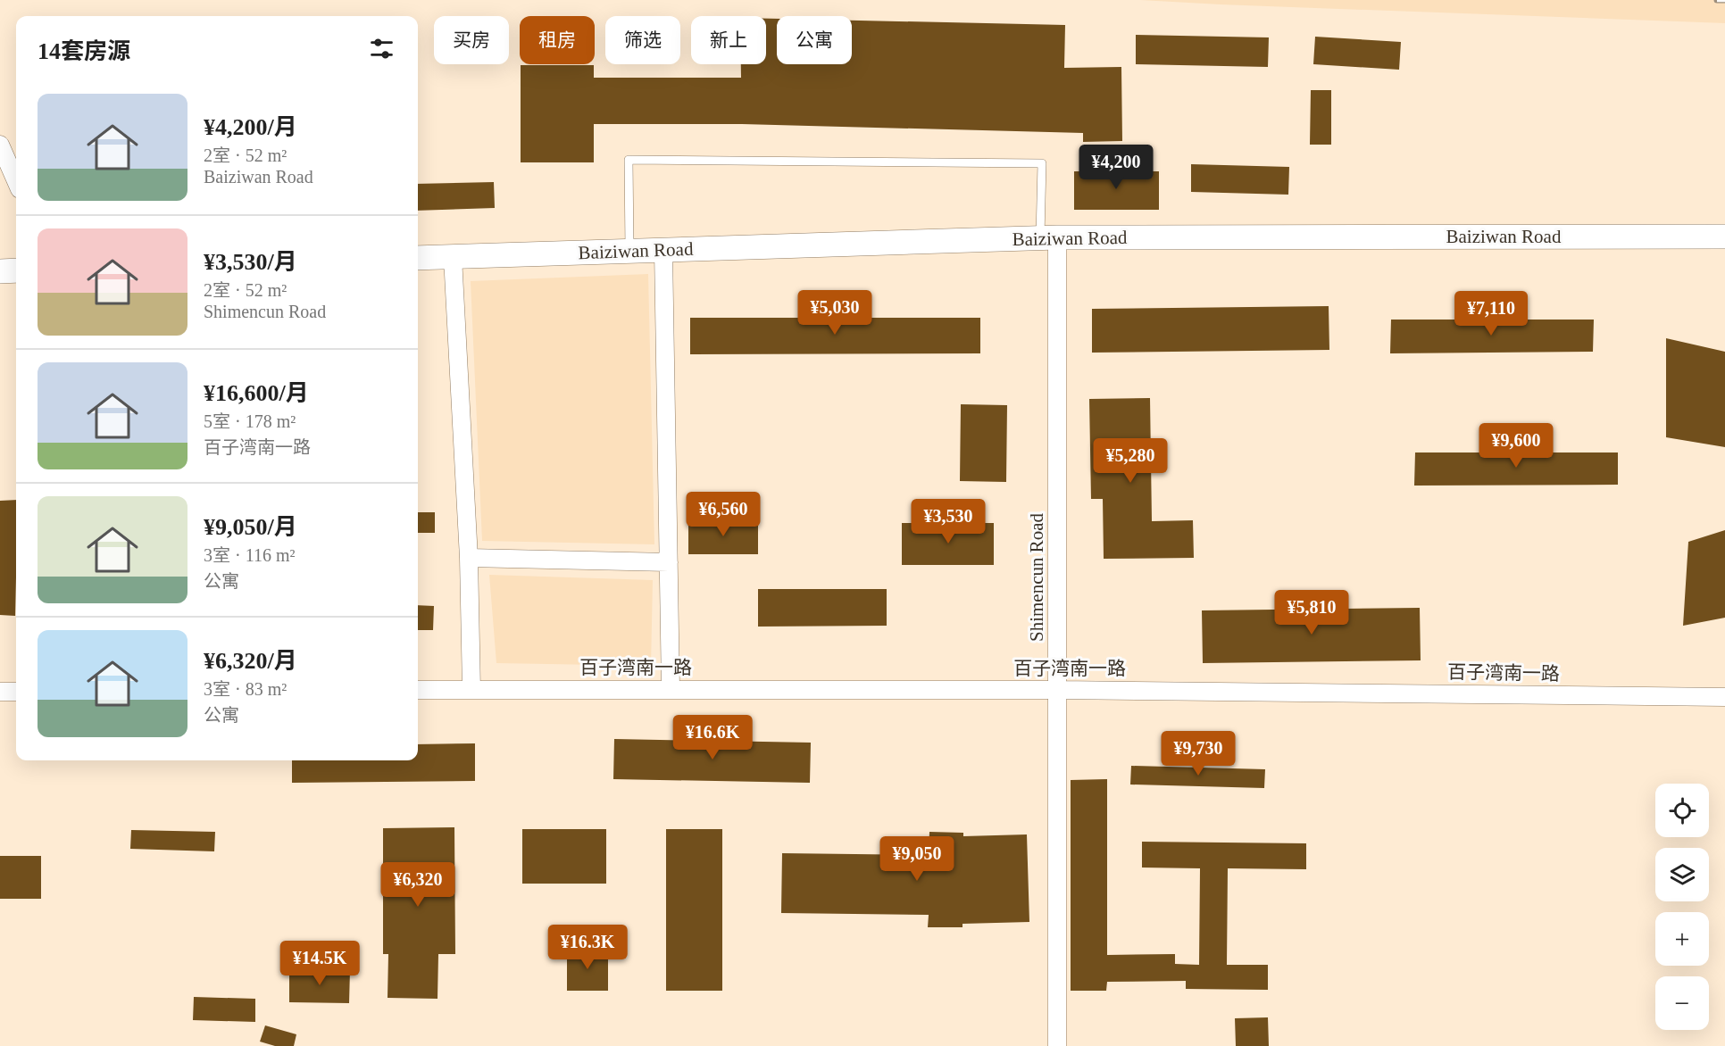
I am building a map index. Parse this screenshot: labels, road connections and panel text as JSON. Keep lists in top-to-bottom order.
{
  "streets": {
    "street": ["Baiziwan Road", "Shimencun Road", "百子湾南一路"]
  },
  "crossings": [
    ["Baiziwan Road", "Shimencun Road"],
    ["Shimencun Road", "百子湾南一路"]
  ],
  "page": {
    "chip": [
      "买房",
      "租房",
      "筛选",
      "新上",
      "公寓"
    ],
    "heading": "14套房源",
    "list": [
      {
        "name": "¥4,200/月",
        "note": "2室 · 52 m² · Baiziwan Road"
      },
      {
        "name": "¥3,530/月",
        "note": "2室 · 52 m² · Shimencun Road"
      },
      {
        "name": "¥16,600/月",
        "note": "5室 · 178 m² · 百子湾南一路"
      },
      {
        "name": "¥9,050/月",
        "note": "3室 · 116 m² · 公寓"
      },
      {
        "name": "¥6,320/月",
        "note": "3室 · 83 m² · 公寓"
      }
    ],
    "price": [
      "¥4,200",
      "¥5,030",
      "¥7,110",
      "¥9,600",
      "¥5,280",
      "¥6,560",
      "¥3,530",
      "¥5,810",
      "¥16.6K",
      "¥9,730",
      "¥9,050",
      "¥6,320",
      "¥16.3K",
      "¥14.5K"
    ],
    "map_buttons": ["+", "−"]
  }
}
